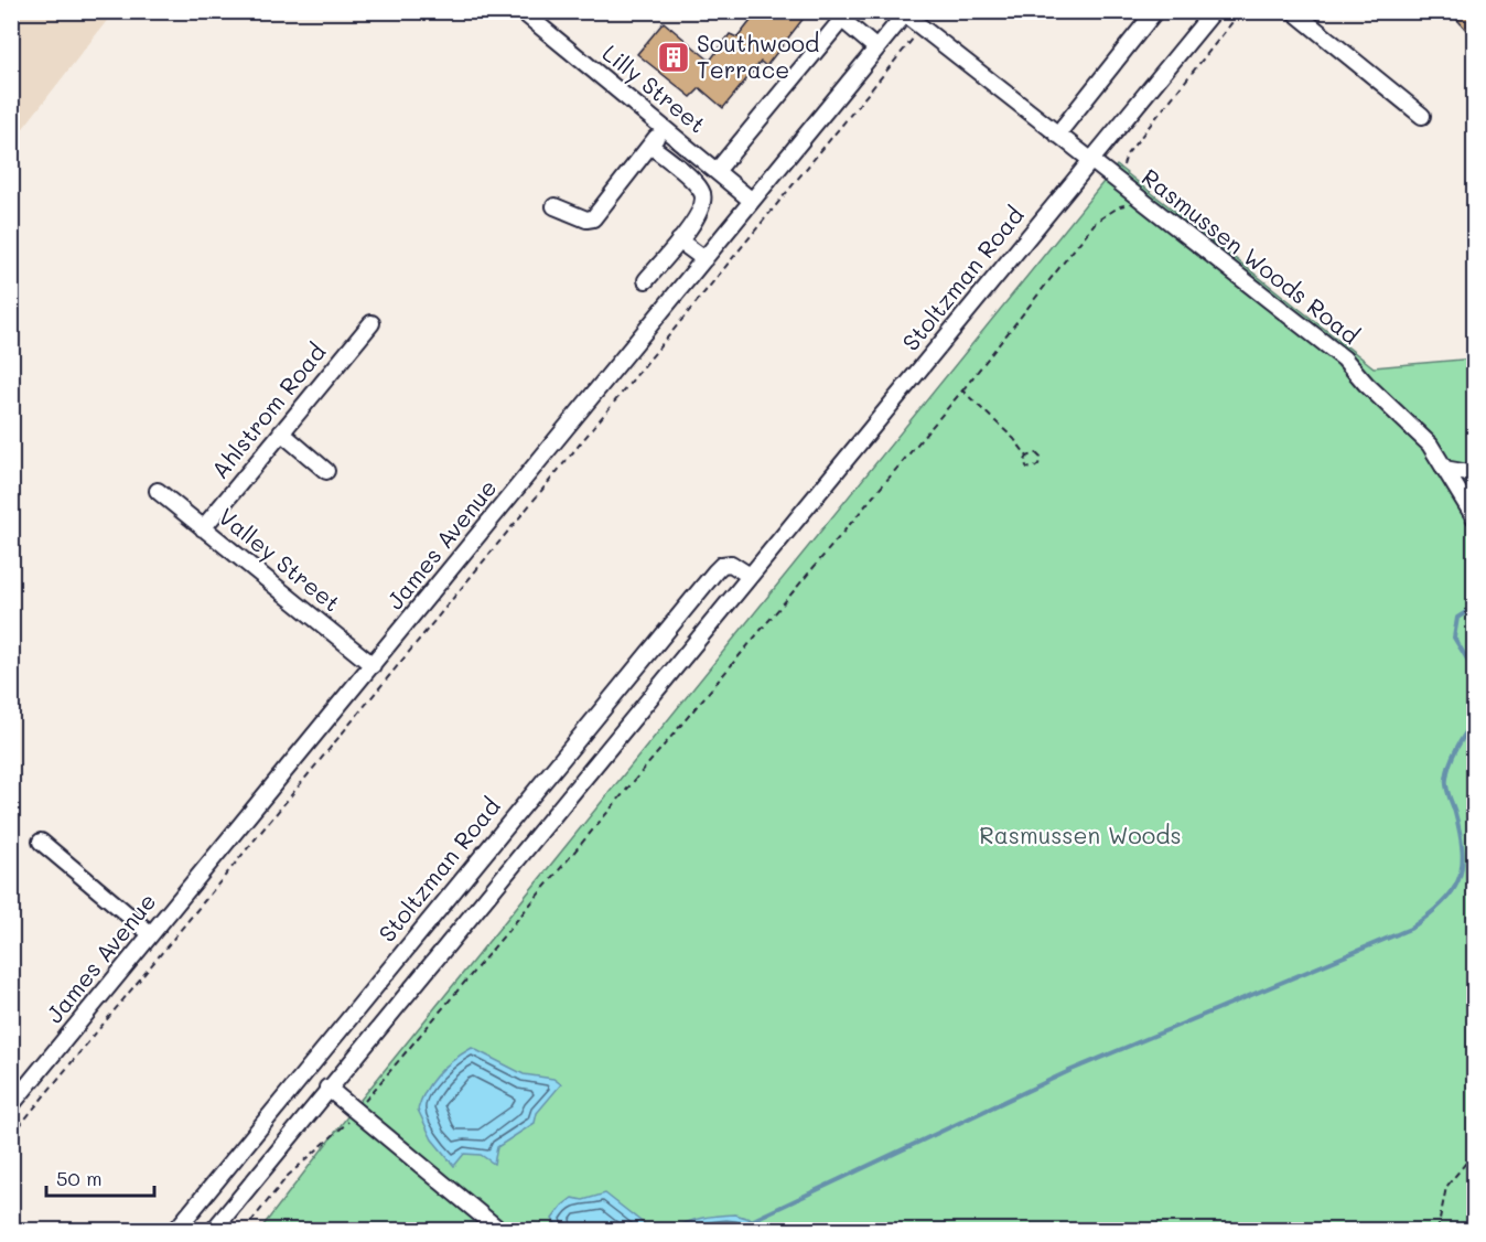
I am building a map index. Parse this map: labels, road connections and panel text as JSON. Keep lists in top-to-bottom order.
{
  "streets": {
    "street": [
      "Lilly Street",
      "Rasmussen Woods Road",
      "Stoltzman Road",
      "Ahlstrom Road",
      "James Avenue",
      "Valley Street"
    ]
  },
  "crossings": [
    ["Lilly Street", "James Avenue"],
    ["Rasmussen Woods Road", "Stoltzman Road"],
    ["Rasmussen Woods Road", "James Avenue"],
    ["Ahlstrom Road", "Valley Street"],
    ["James Avenue", "Valley Street"]
  ],
  "parks": ["Rasmussen Woods"],
  "places": {
    "building": ["Southwood Terrace"]
  },
  "scale_bar": "50 m"
}
